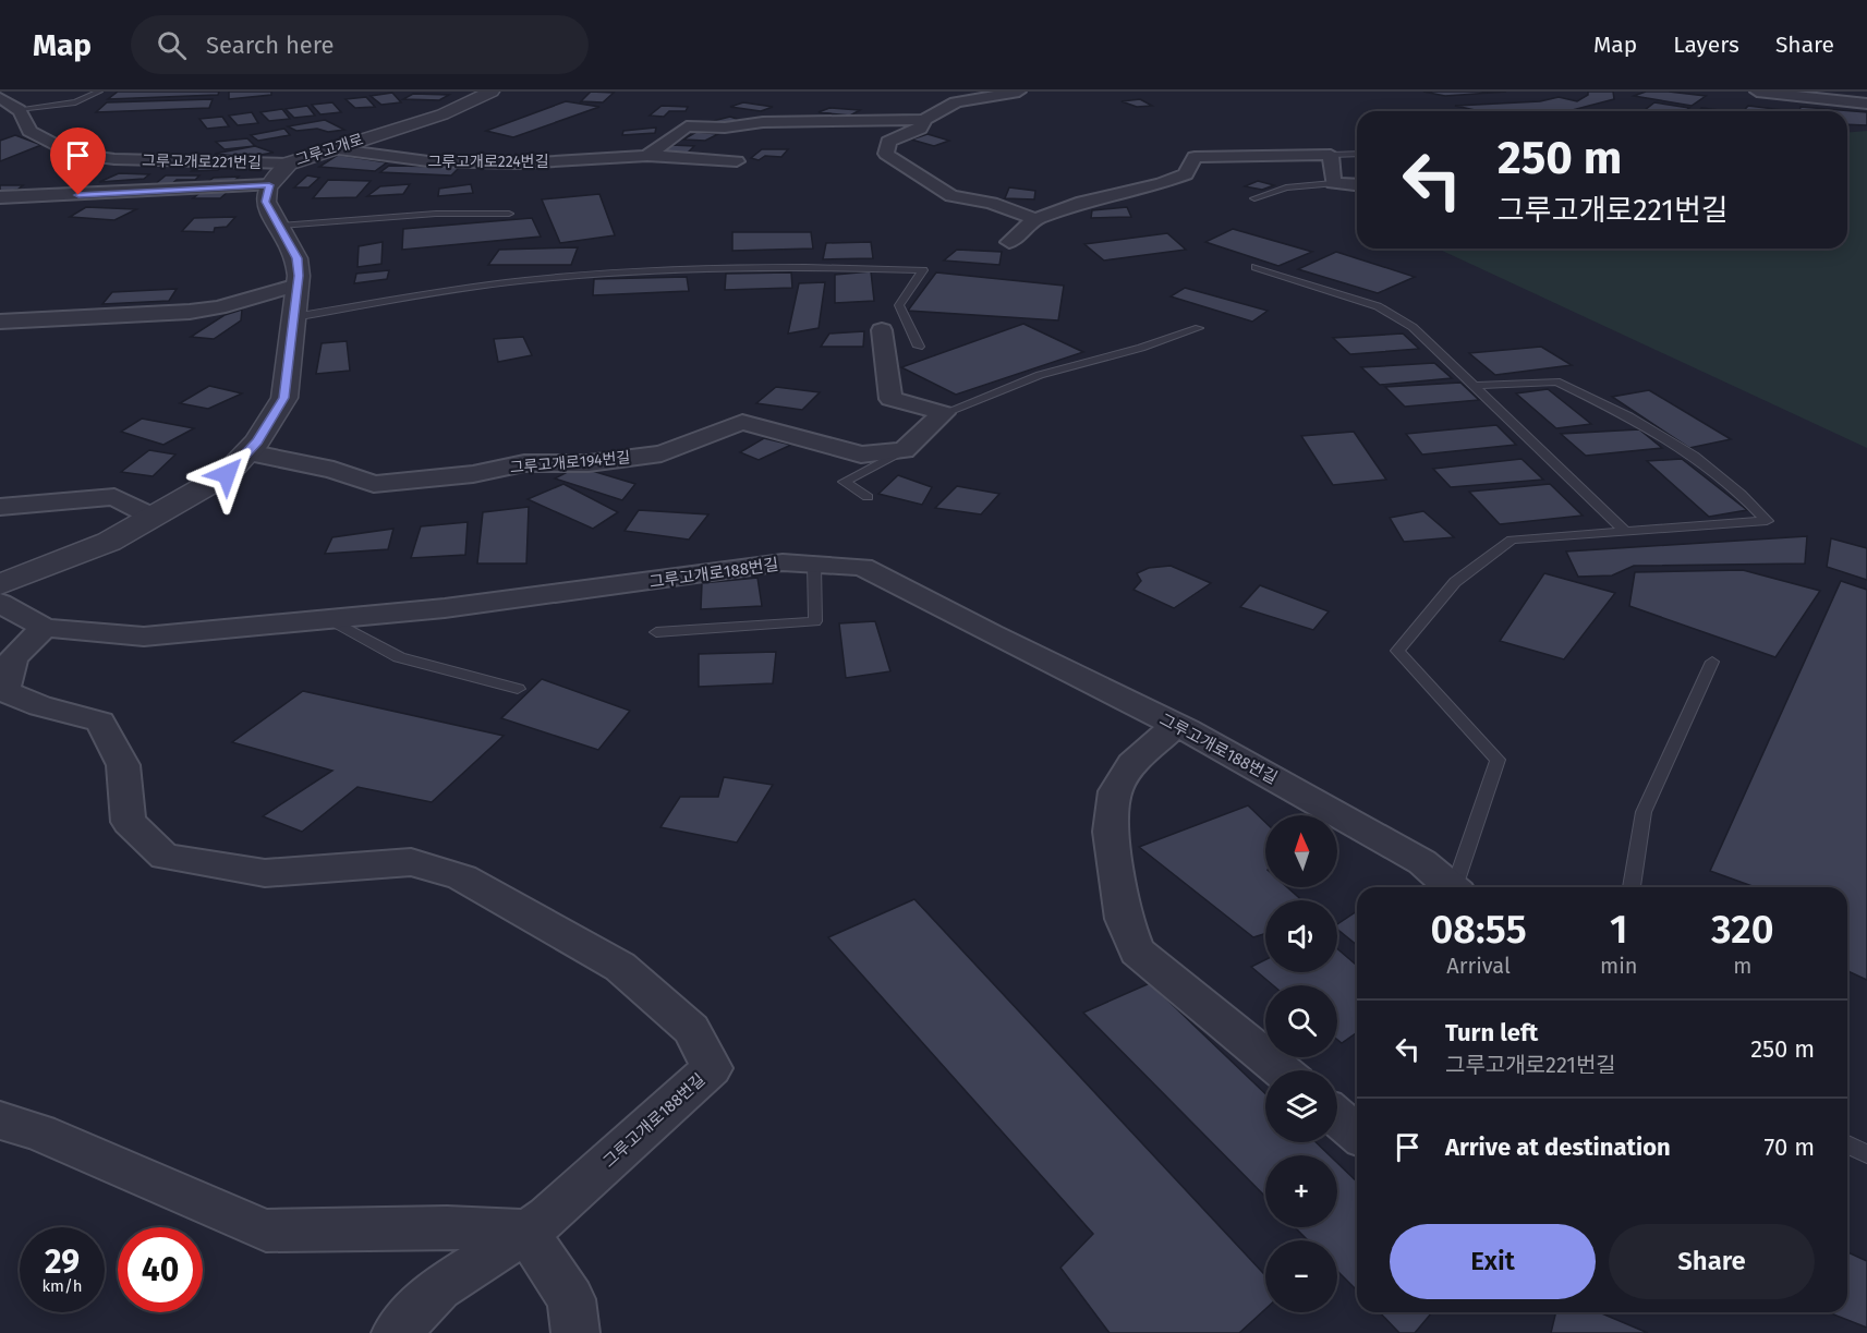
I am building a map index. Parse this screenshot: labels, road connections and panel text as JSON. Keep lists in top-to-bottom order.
{
  "streets": {
    "street": [
      "그루고개로",
      "그루고개로221번길",
      "그루고개로224번길",
      "그루고개로194번길",
      "그루고개로188번길"
    ]
  },
  "crossings": [
    ["그루고개로", "그루고개로221번길"],
    ["그루고개로", "그루고개로224번길"]
  ],
  "north": "top",
  "page": {
    "header": "Map",
    "search": "Search here",
    "nav": ["Map", "Layers", "Share"],
    "turn": ["250 m", "그루고개로221번길"],
    "map_buttons": ["+", "−"],
    "eta": [
      "08:55",
      "Arrival",
      "1",
      "min",
      "320",
      "m"
    ],
    "list": [
      {
        "name": "Turn left",
        "note": "그루고개로221번길",
        "value": "250 m"
      },
      {
        "name": "Arrive at destination",
        "value": "70 m"
      }
    ],
    "buttons": ["Exit", "Share"],
    "speed": "29 km/h",
    "limit": "40"
  }
}
